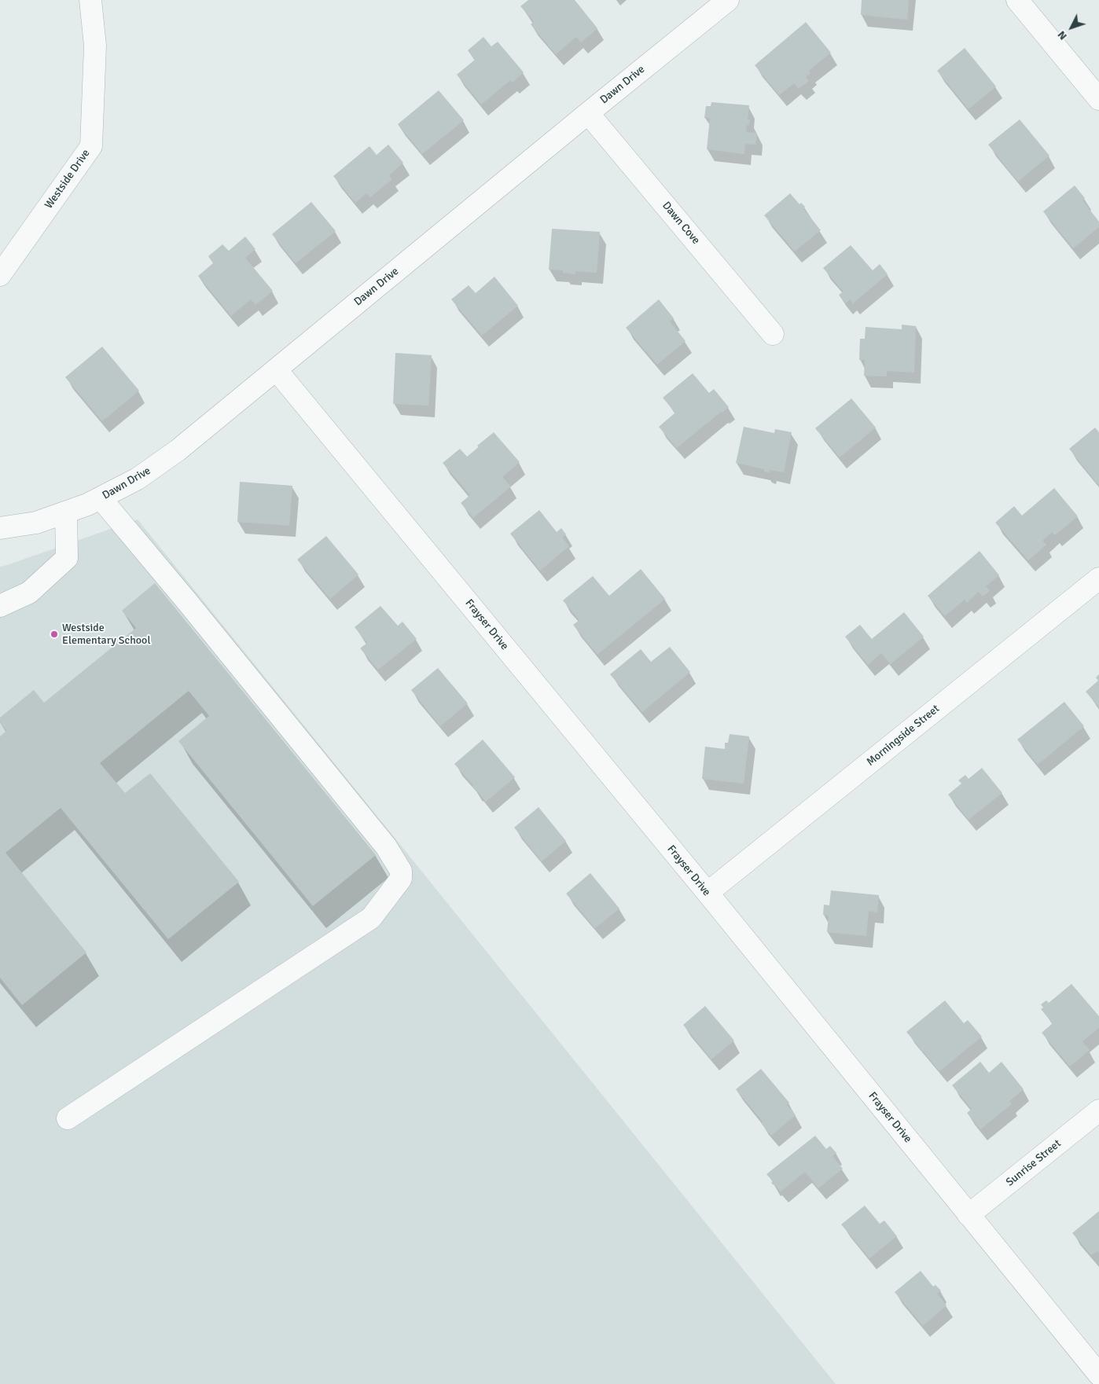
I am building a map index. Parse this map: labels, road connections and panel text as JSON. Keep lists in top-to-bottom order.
{
  "streets": {
    "street": [
      "Dawn Drive",
      "Westside Drive",
      "Dawn Cove",
      "Frayser Drive",
      "Morningside Street",
      "Sunrise Street"
    ]
  },
  "crossings": [
    ["Dawn Drive", "Dawn Cove"],
    ["Dawn Drive", "Frayser Drive"],
    ["Frayser Drive", "Morningside Street"],
    ["Frayser Drive", "Sunrise Street"]
  ],
  "places": ["Westside Elementary School"],
  "north": "bottom left"
}
